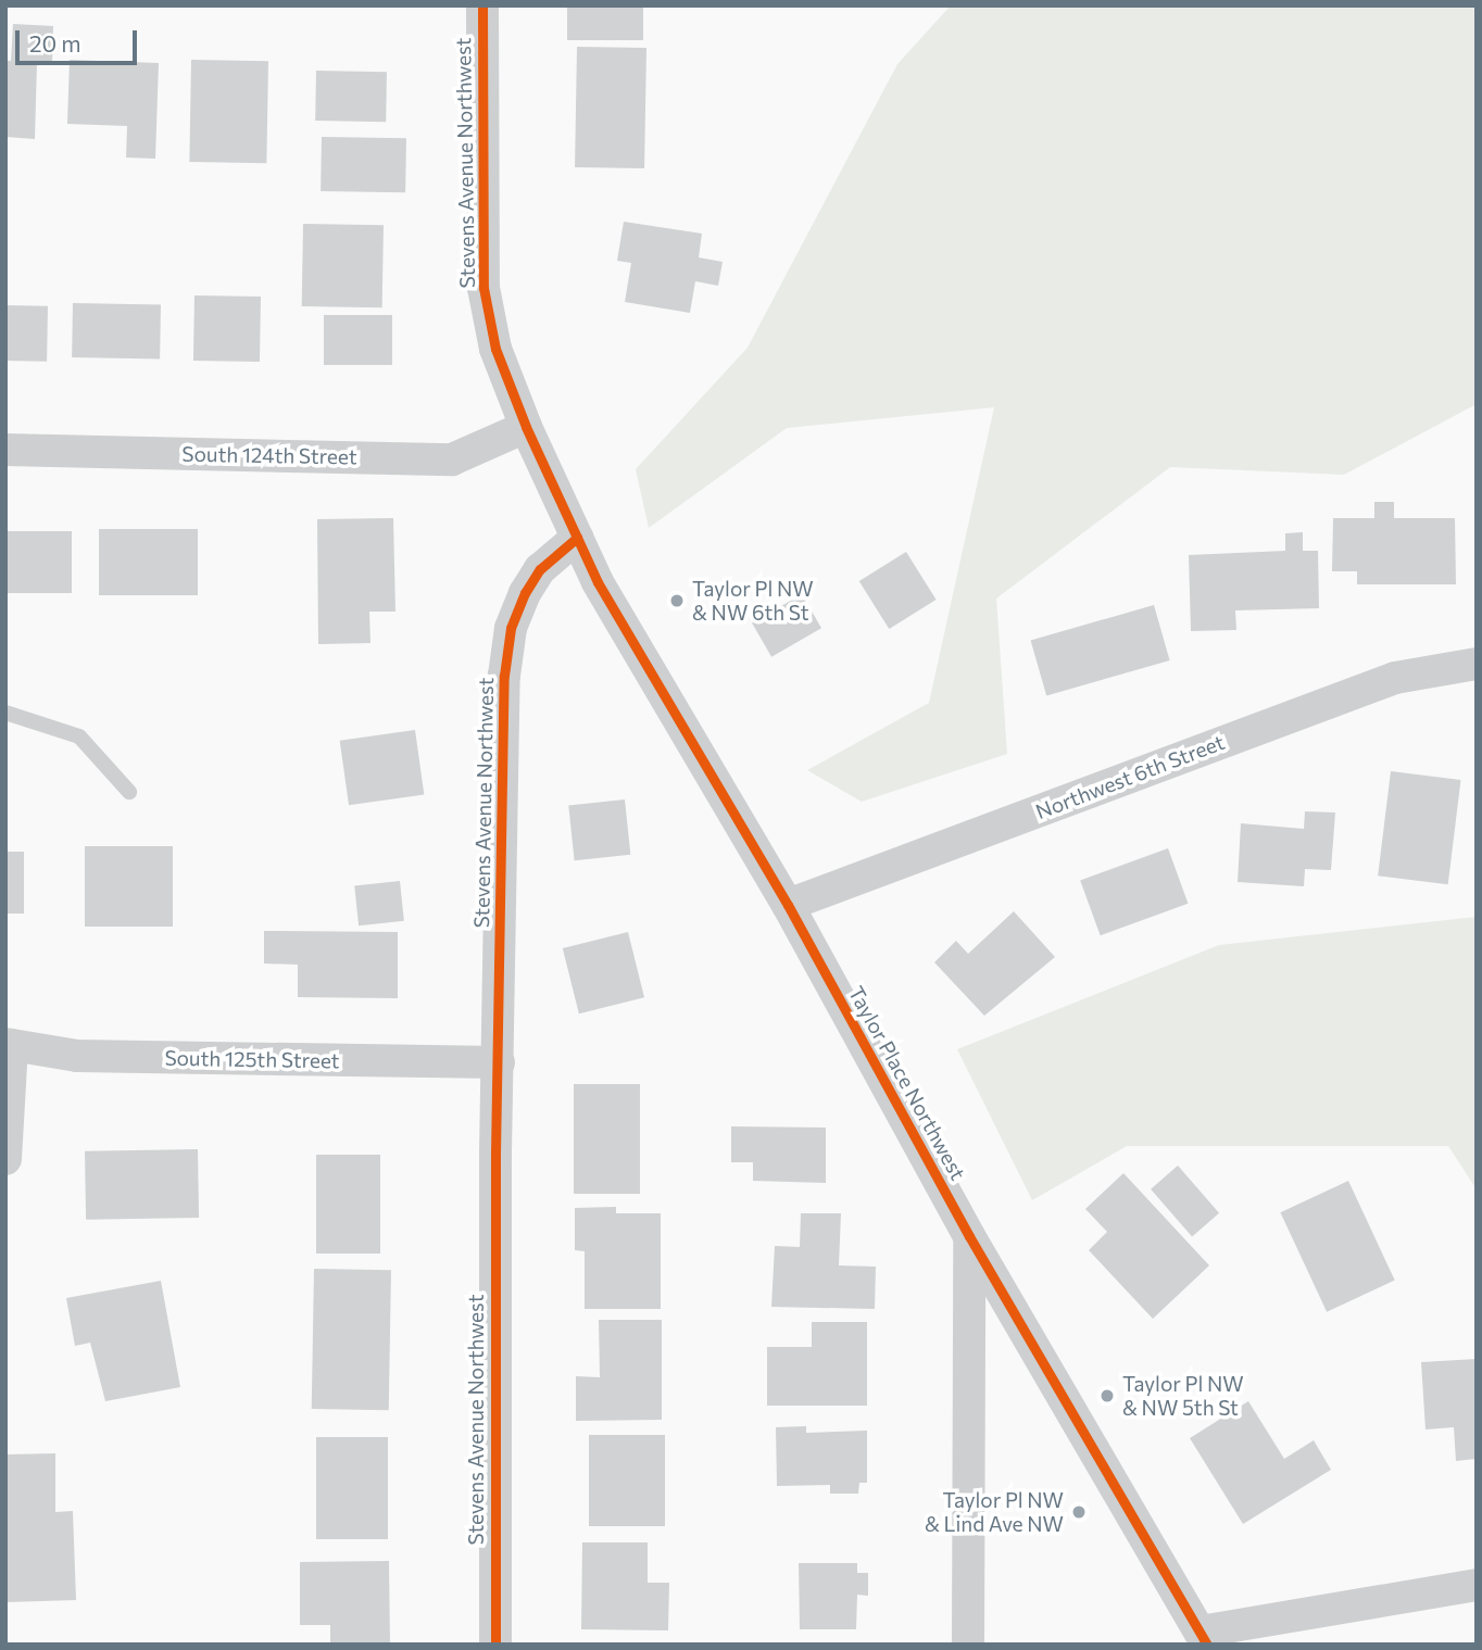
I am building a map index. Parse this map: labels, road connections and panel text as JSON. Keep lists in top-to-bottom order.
{
  "streets": {
    "street": [
      "Stevens Avenue Northwest",
      "South 124th Street",
      "Northwest 6th Street",
      "South 125th Street",
      "Taylor Place Northwest"
    ]
  },
  "crossings": [
    ["Stevens Avenue Northwest", "South 124th Street"],
    ["Stevens Avenue Northwest", "South 125th Street"],
    ["Stevens Avenue Northwest", "Taylor Place Northwest"],
    ["Northwest 6th Street", "Taylor Place Northwest"]
  ],
  "places": ["Taylor Pl NW & NW 6th St", "Taylor Pl NW & NW 5th St", "Taylor Pl NW & Lind Ave NW"],
  "scale_bar": "20 m"
}
